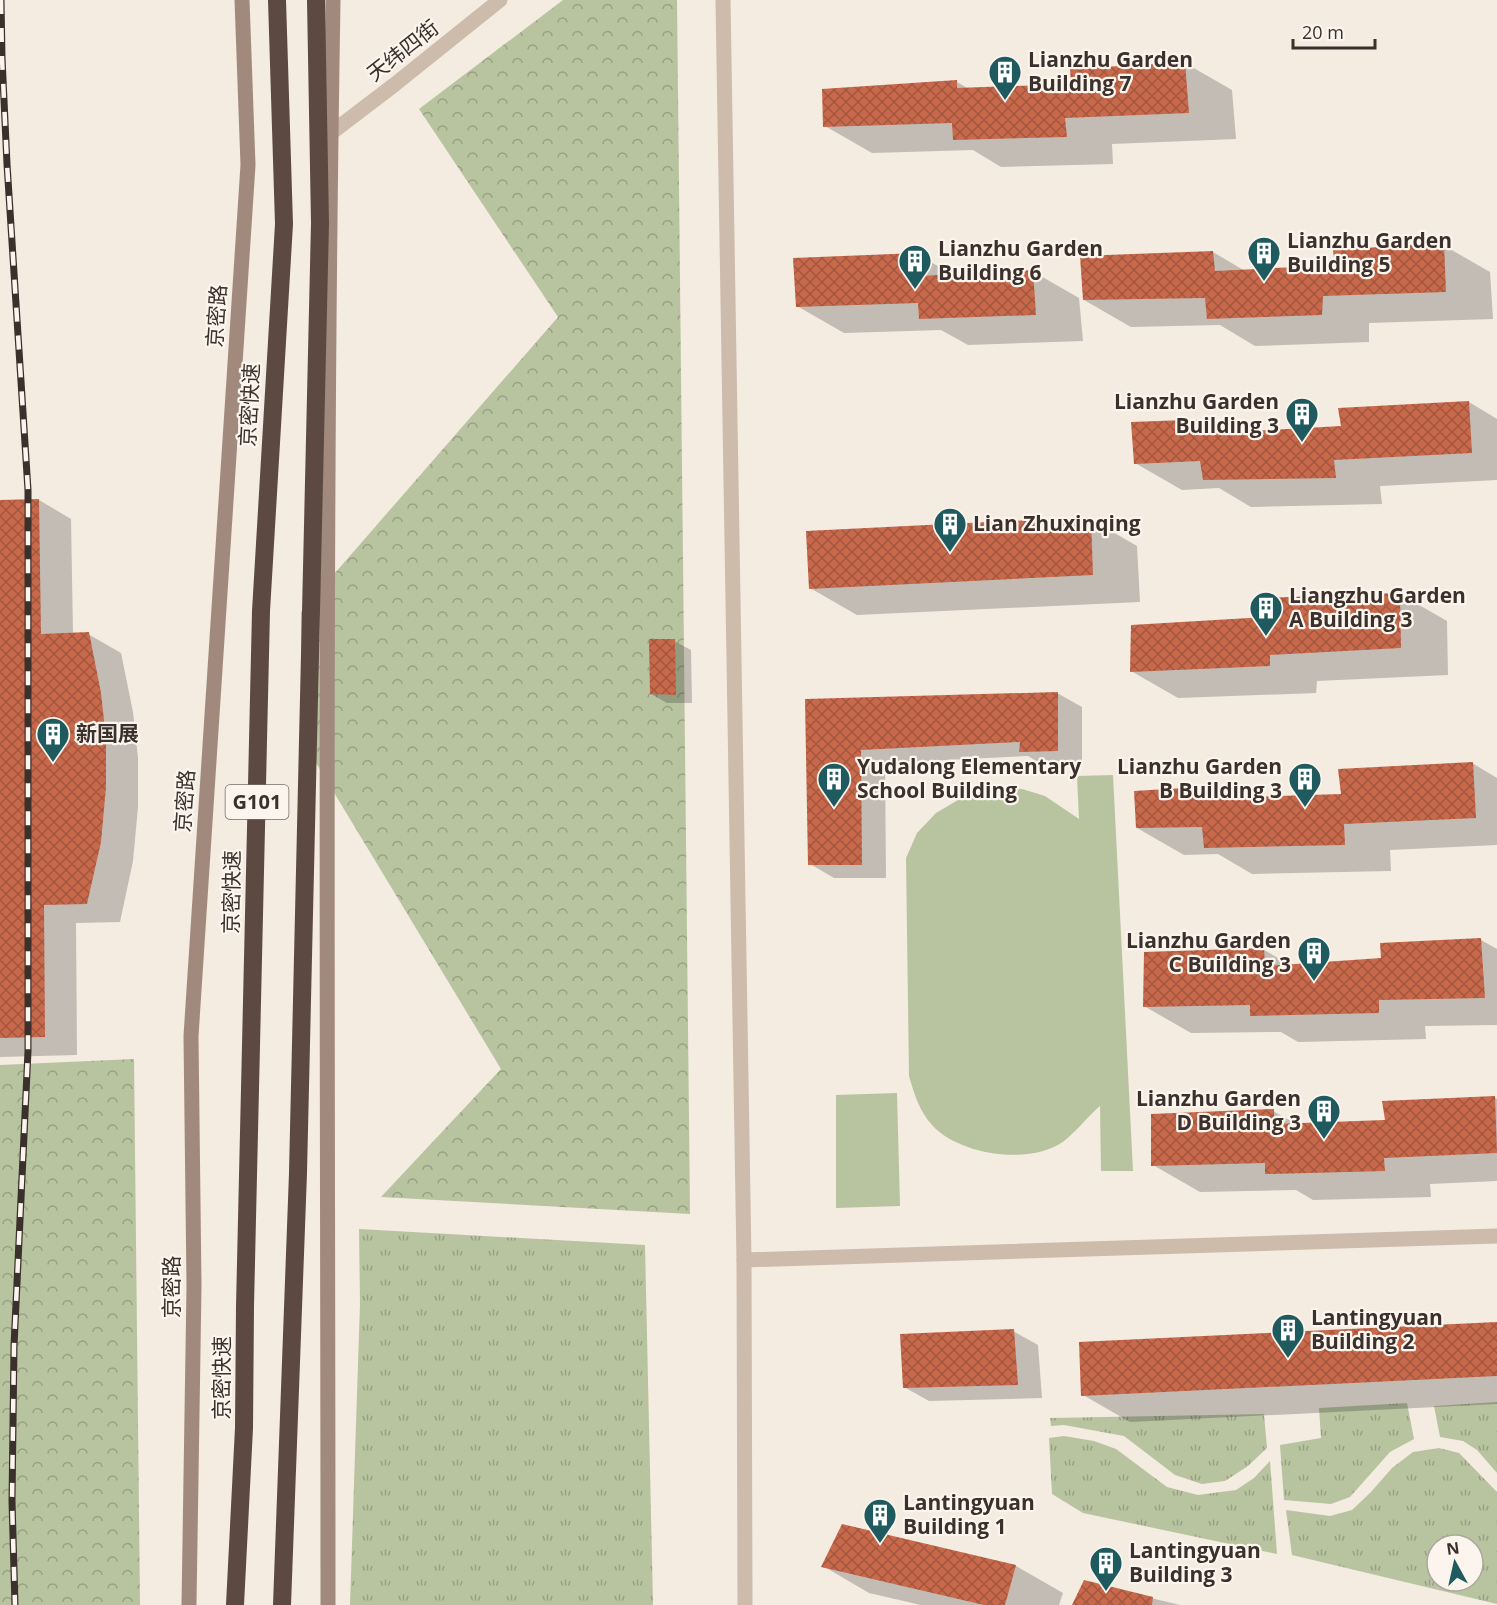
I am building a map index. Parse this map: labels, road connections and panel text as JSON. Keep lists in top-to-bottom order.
{
  "streets": {
    "highway": ["京密快速", "G101"],
    "main road": ["京密路"],
    "street": ["天纬四街"]
  },
  "places": {
    "building": [
      "Lianzhu Garden Building 7",
      "Lianzhu Garden Building 5",
      "Lianzhu Garden Building 6",
      "Lianzhu Garden Building 3",
      "Lian Zhuxinqing",
      "Liangzhu Garden A Building 3",
      "新国展",
      "Yudalong Elementary School Building",
      "Lianzhu Garden B Building 3",
      "Lianzhu Garden C Building 3",
      "Lianzhu Garden D Building 3",
      "Lantingyuan Building 2",
      "Lantingyuan Building 1",
      "Lantingyuan Building 3"
    ]
  },
  "scale_bar": "20 m",
  "north": "top"
}
